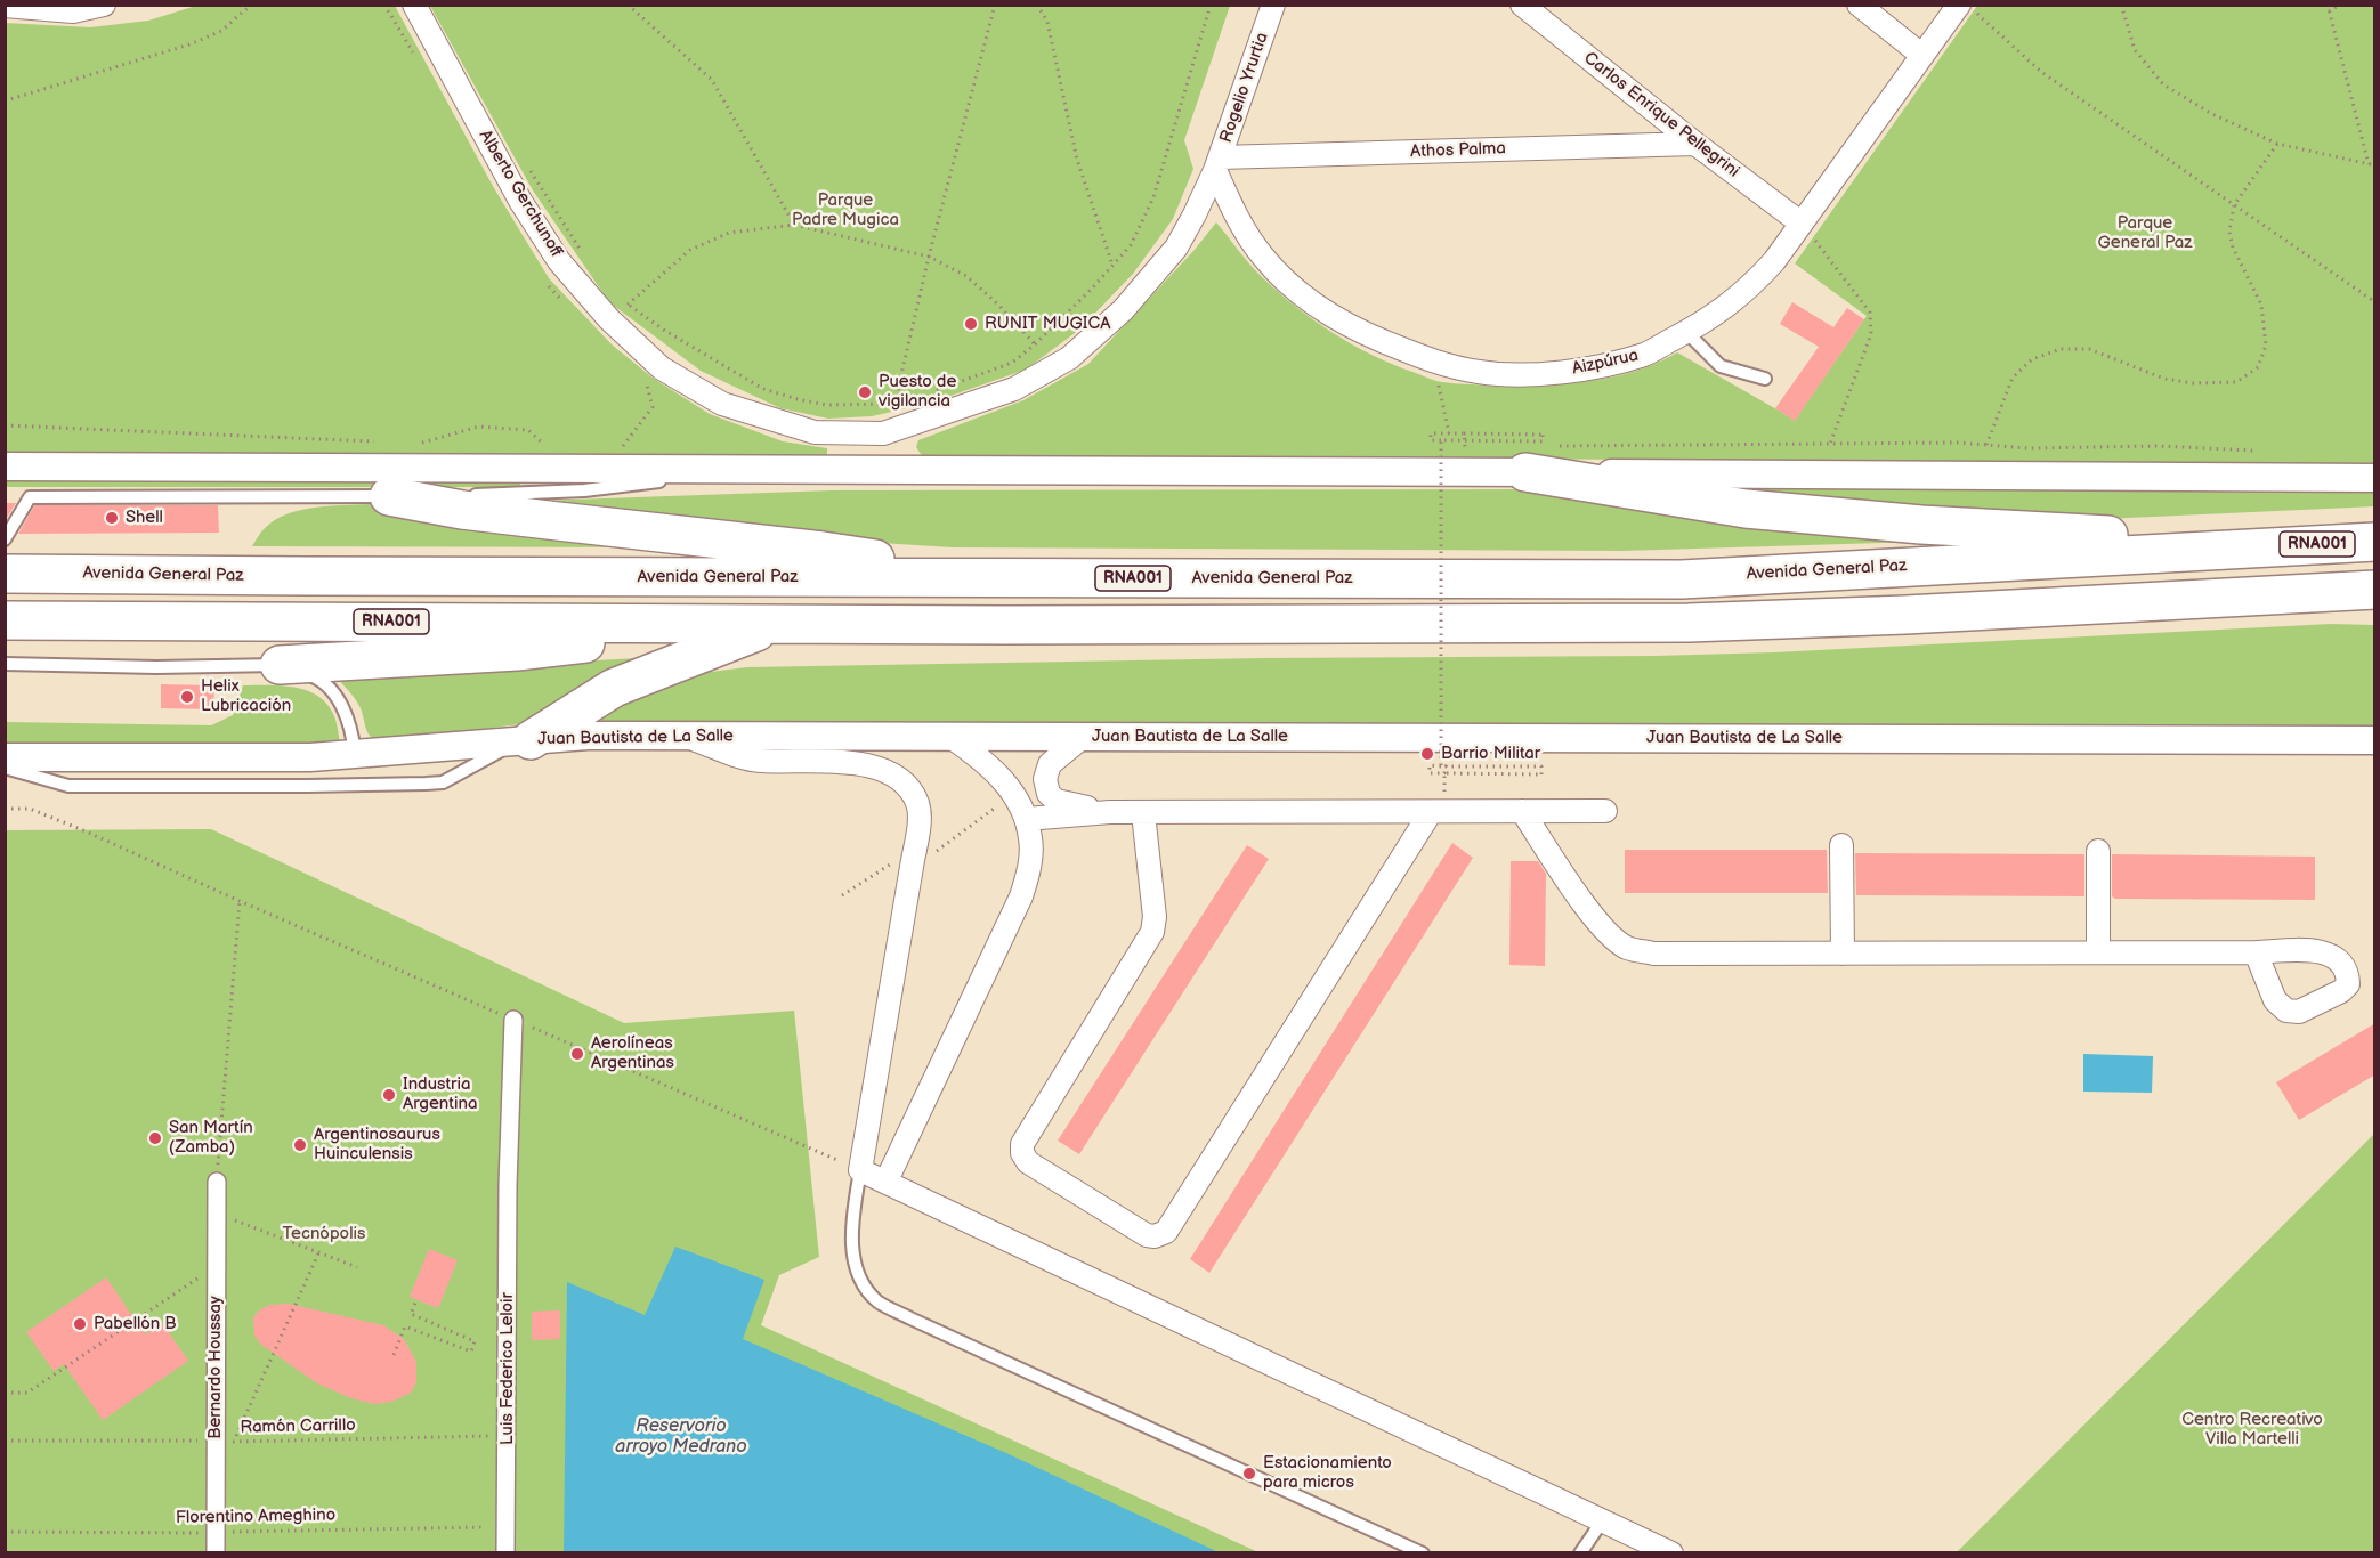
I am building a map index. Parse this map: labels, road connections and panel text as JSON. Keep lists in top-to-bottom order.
{
  "streets": {
    "highway": ["RNA001", "Avenida General Paz"],
    "street": [
      "Rogelio Yrurtia",
      "Carlos Enrique Pellegrini",
      "Athos Palma",
      "Alberto Gerchunoff",
      "Aizpúrua",
      "Juan Bautista de La Salle",
      "Bernardo Houssay",
      "Luis Federico Leloir"
    ],
    "path": ["Ramón Carrillo", "Florentino Ameghino"]
  },
  "crossings": [
    ["Rogelio Yrurtia", "Athos Palma"],
    ["Rogelio Yrurtia", "Alberto Gerchunoff"],
    ["Rogelio Yrurtia", "Aizpúrua"],
    ["Carlos Enrique Pellegrini", "Athos Palma"],
    ["Carlos Enrique Pellegrini", "Aizpúrua"],
    ["Athos Palma", "Alberto Gerchunoff"],
    ["Athos Palma", "Aizpúrua"],
    ["Alberto Gerchunoff", "Aizpúrua"],
    ["Bernardo Houssay", "Ramón Carrillo"],
    ["Bernardo Houssay", "Florentino Ameghino"],
    ["Luis Federico Leloir", "Ramón Carrillo"],
    ["Luis Federico Leloir", "Florentino Ameghino"]
  ],
  "water": ["Reservorio arroyo Medrano"],
  "parks": [
    "Parque Padre Mugica",
    "Parque General Paz",
    "Tecnópolis",
    "Centro Recreativo Villa Martelli"
  ],
  "places": [
    "RUNIT MUGICA",
    "Puesto de vigilancia",
    "Shell",
    "Helix Lubricación",
    "Barrio Militar",
    "Aerolíneas Argentinas",
    "Industria Argentina",
    "San Martín (Zamba)",
    "Argentinosaurus Huinculensis",
    "Pabellón B",
    "Estacionamiento para micros"
  ]
}
